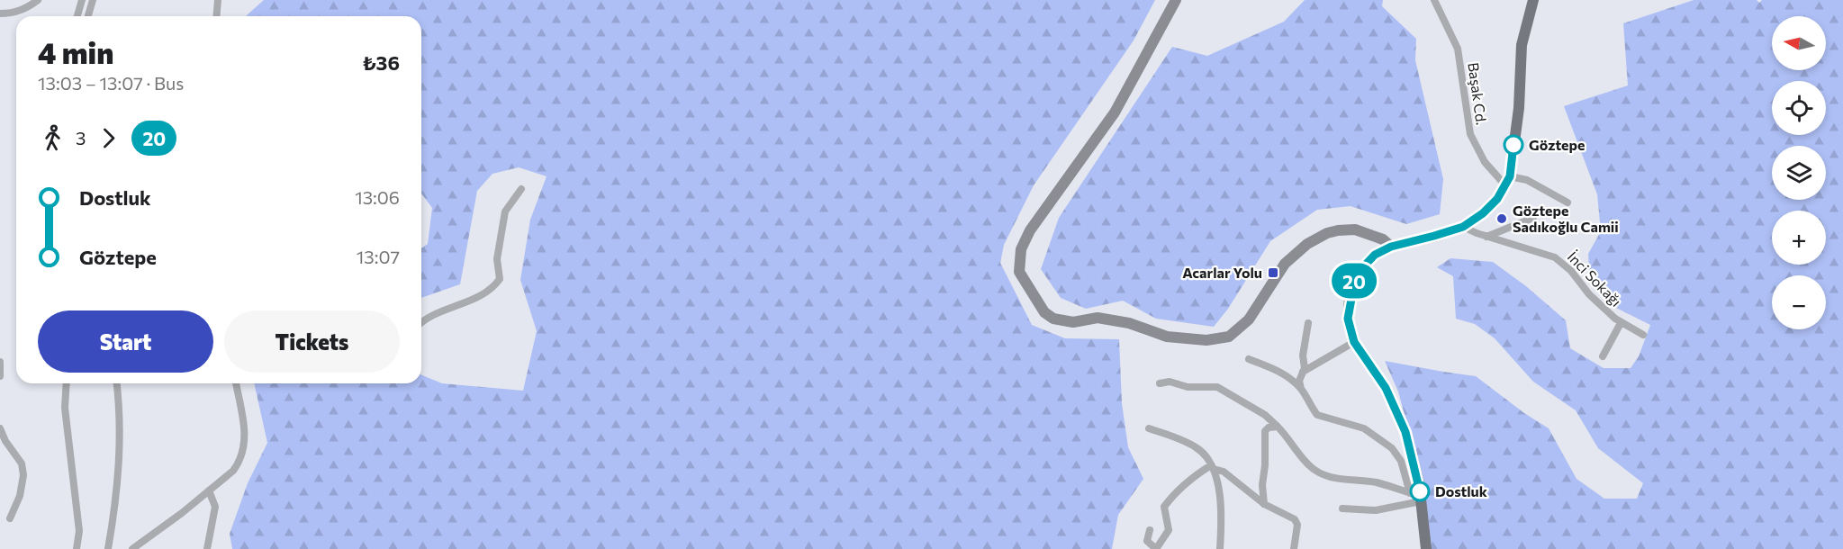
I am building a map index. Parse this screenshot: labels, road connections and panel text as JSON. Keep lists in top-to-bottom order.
{
  "streets": {
    "street": ["Başak Cd.", "İnci Sokağı"]
  },
  "places": {
    "other": ["Göztepe", "Göztepe Sadıkoğlu Camii", "Dostluk"],
    "transit": ["Acarlar Yolu"]
  },
  "lines": ["bus line 20"],
  "north": "left",
  "page": {
    "on_map": "20",
    "map_buttons": ["+", "−"],
    "heading": ["4 min", "13:03 – 13:07 · Bus", "₺36"],
    "legs": ["3", "20"],
    "list": [
      {
        "name": "Dostluk",
        "value": "13:06"
      },
      {
        "name": "Göztepe",
        "value": "13:07"
      }
    ],
    "buttons": ["Start", "Tickets"]
  }
}
